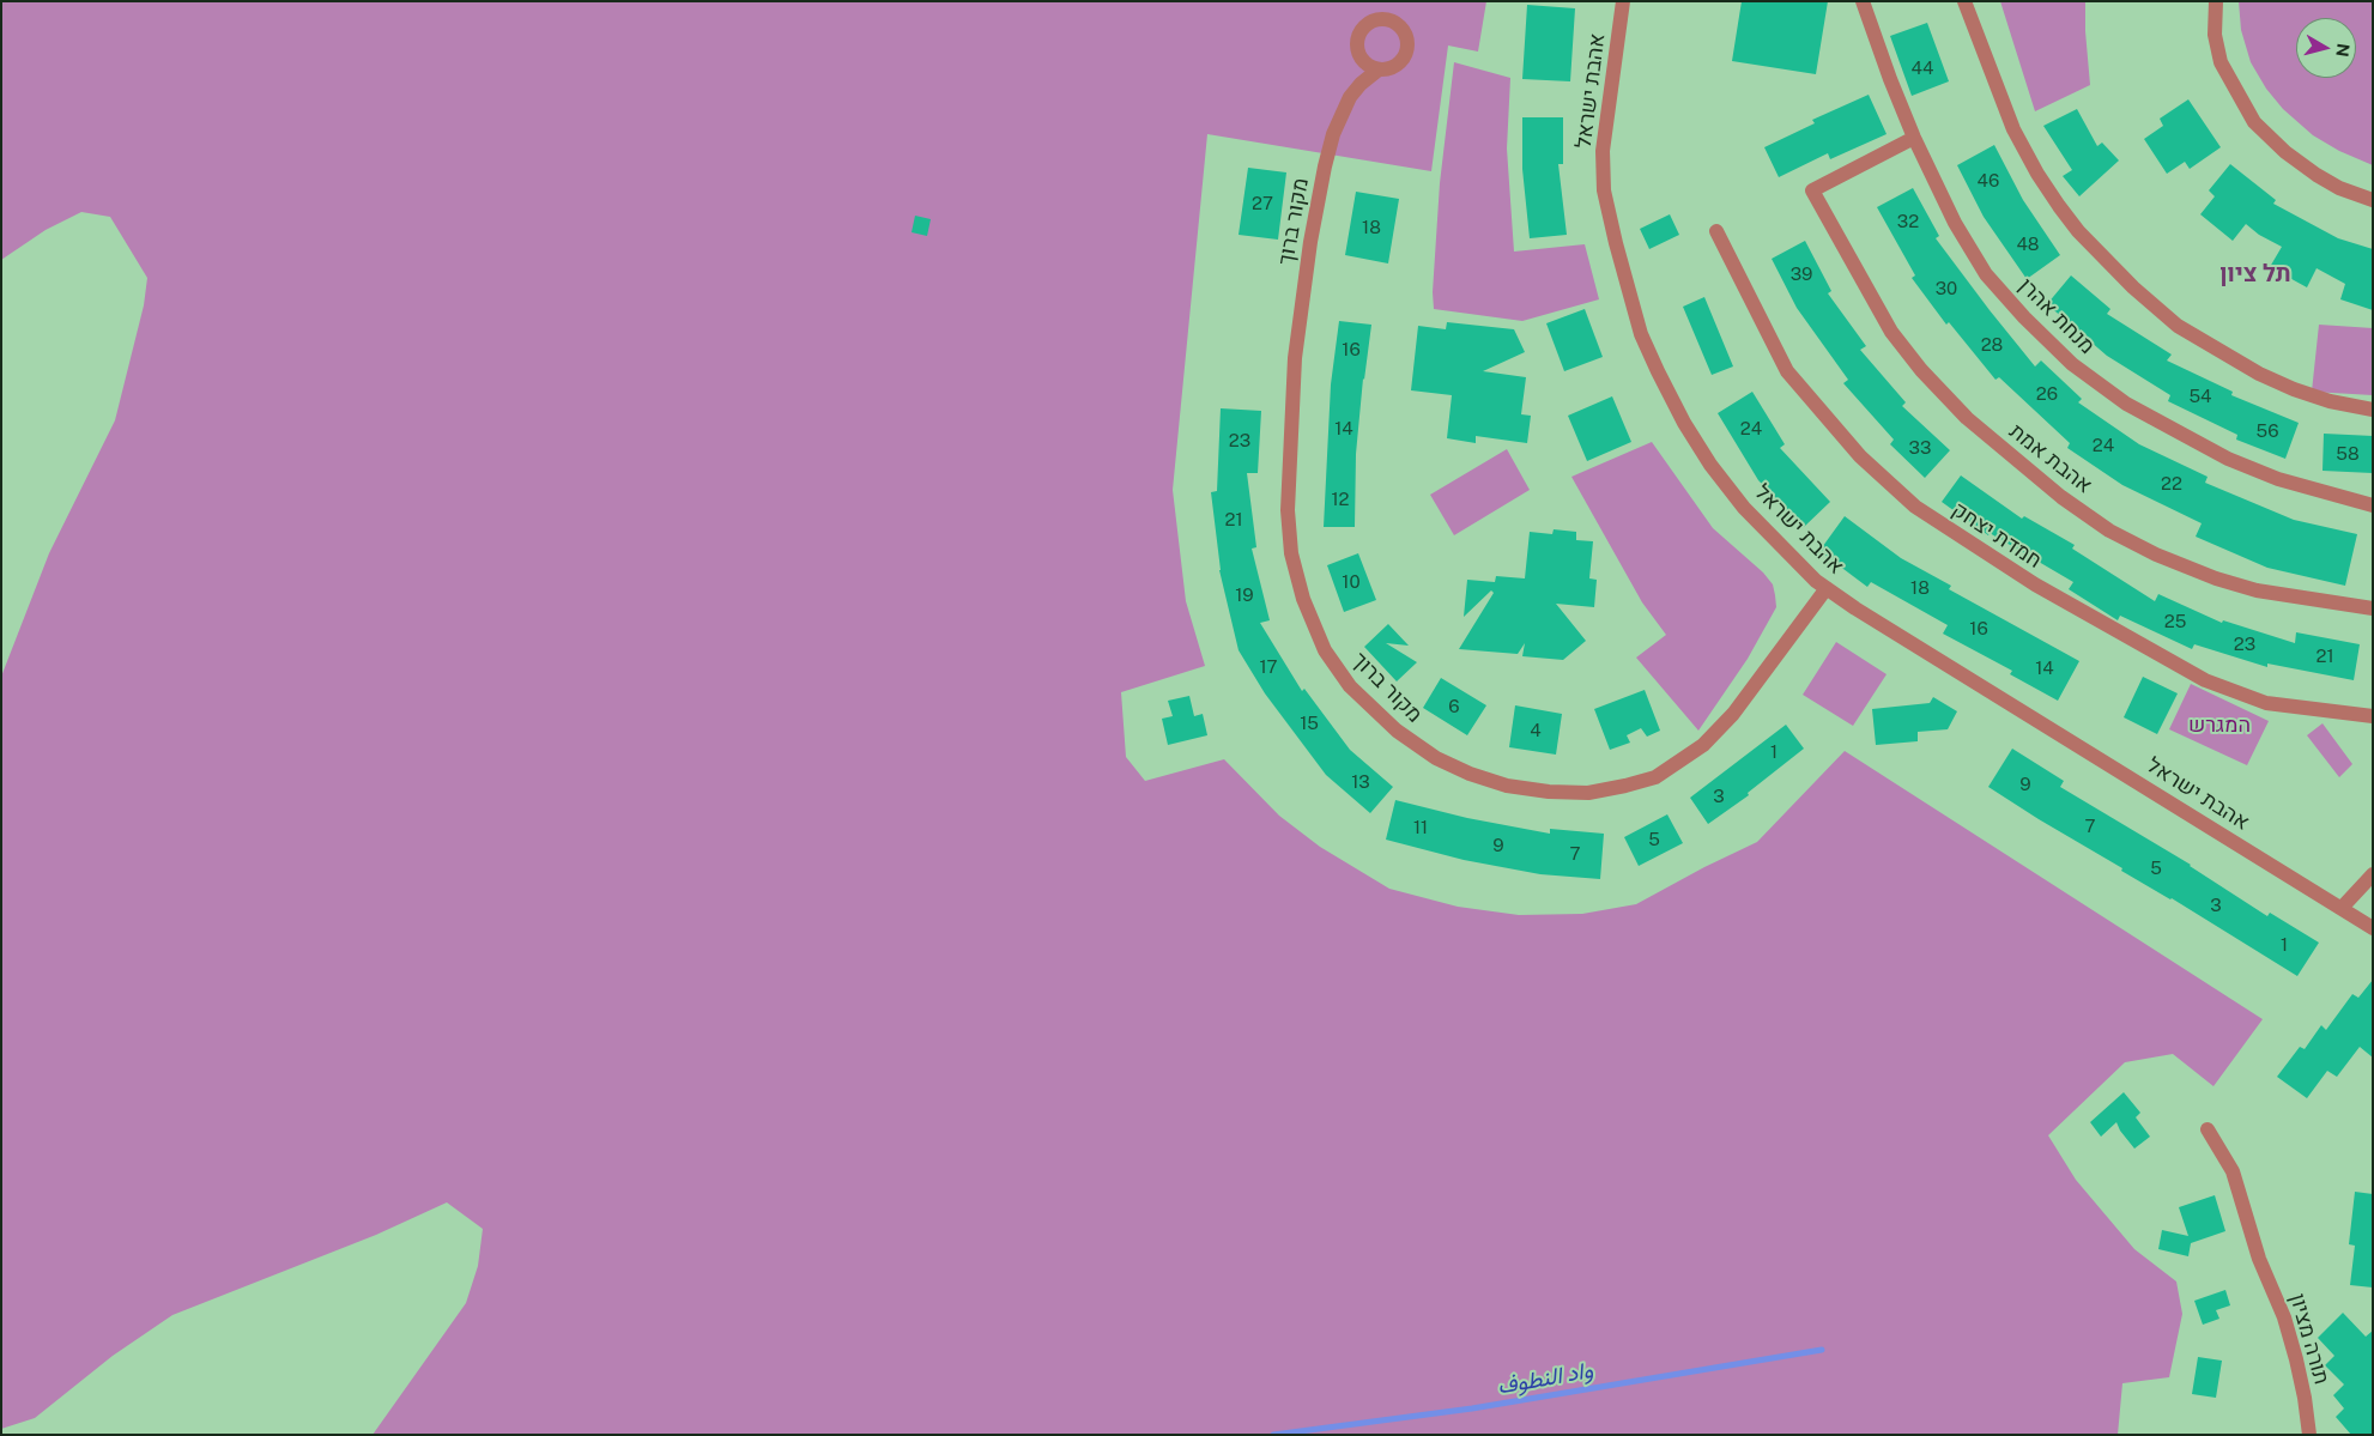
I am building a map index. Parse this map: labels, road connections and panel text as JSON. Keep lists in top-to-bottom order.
{
  "streets": {
    "street": [
      "אהבת ישראל",
      "מקור ברוך",
      "מנחת אהרן",
      "אהבת אמת",
      "חמדת יצחק",
      "תורה מציון"
    ]
  },
  "crossings": [
    ["אהבת ישראל", "מקור ברוך"],
    ["מנחת אהרן", "אהבת אמת"]
  ],
  "districts": ["תל ציון"],
  "water": ["واد النطوف"],
  "parks": ["המגרש"],
  "house_numbers": [
    "44",
    "46",
    "27",
    "32",
    "18",
    "48",
    "39",
    "30",
    "28",
    "16",
    "26",
    "54",
    "14",
    "24",
    "56",
    "23",
    "24",
    "33",
    "58",
    "22",
    "12",
    "21",
    "10",
    "18",
    "19",
    "25",
    "16",
    "23",
    "21",
    "17",
    "14",
    "6",
    "15",
    "4",
    "1",
    "13",
    "9",
    "3",
    "7",
    "11",
    "5",
    "9",
    "7",
    "5",
    "3",
    "1"
  ],
  "north": "right"
}
